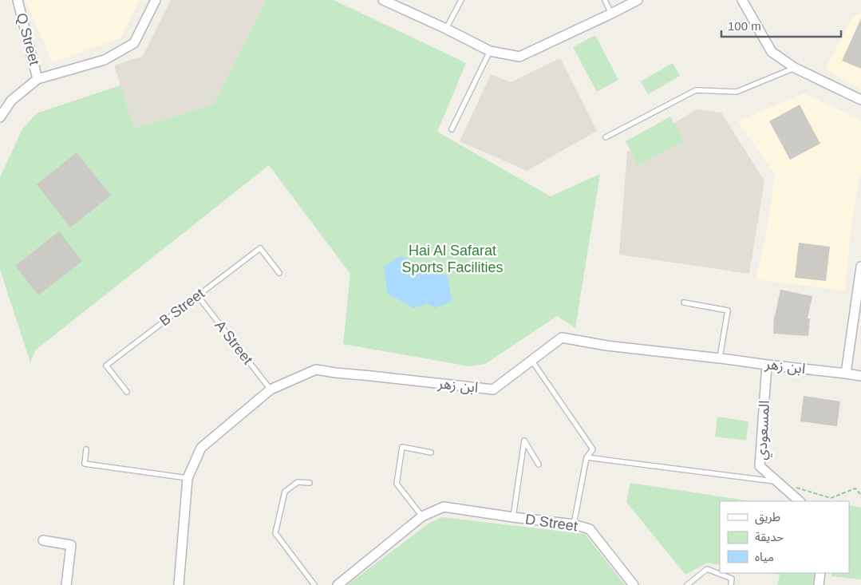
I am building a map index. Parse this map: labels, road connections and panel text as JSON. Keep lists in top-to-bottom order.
{
  "streets": {
    "street": [
      "Q Street",
      "ابن زهر",
      "المسعودي",
      "D Street"
    ],
    "lane": ["B Street", "A Street"]
  },
  "crossings": [
    ["B Street", "A Street"],
    ["A Street", "ابن زهر"],
    ["ابن زهر", "المسعودي"]
  ],
  "parks": ["Hai Al Safarat Sports Facilities"],
  "legend": ["طريق", "حديقة", "مياه"],
  "scale_bar": "100 m"
}
